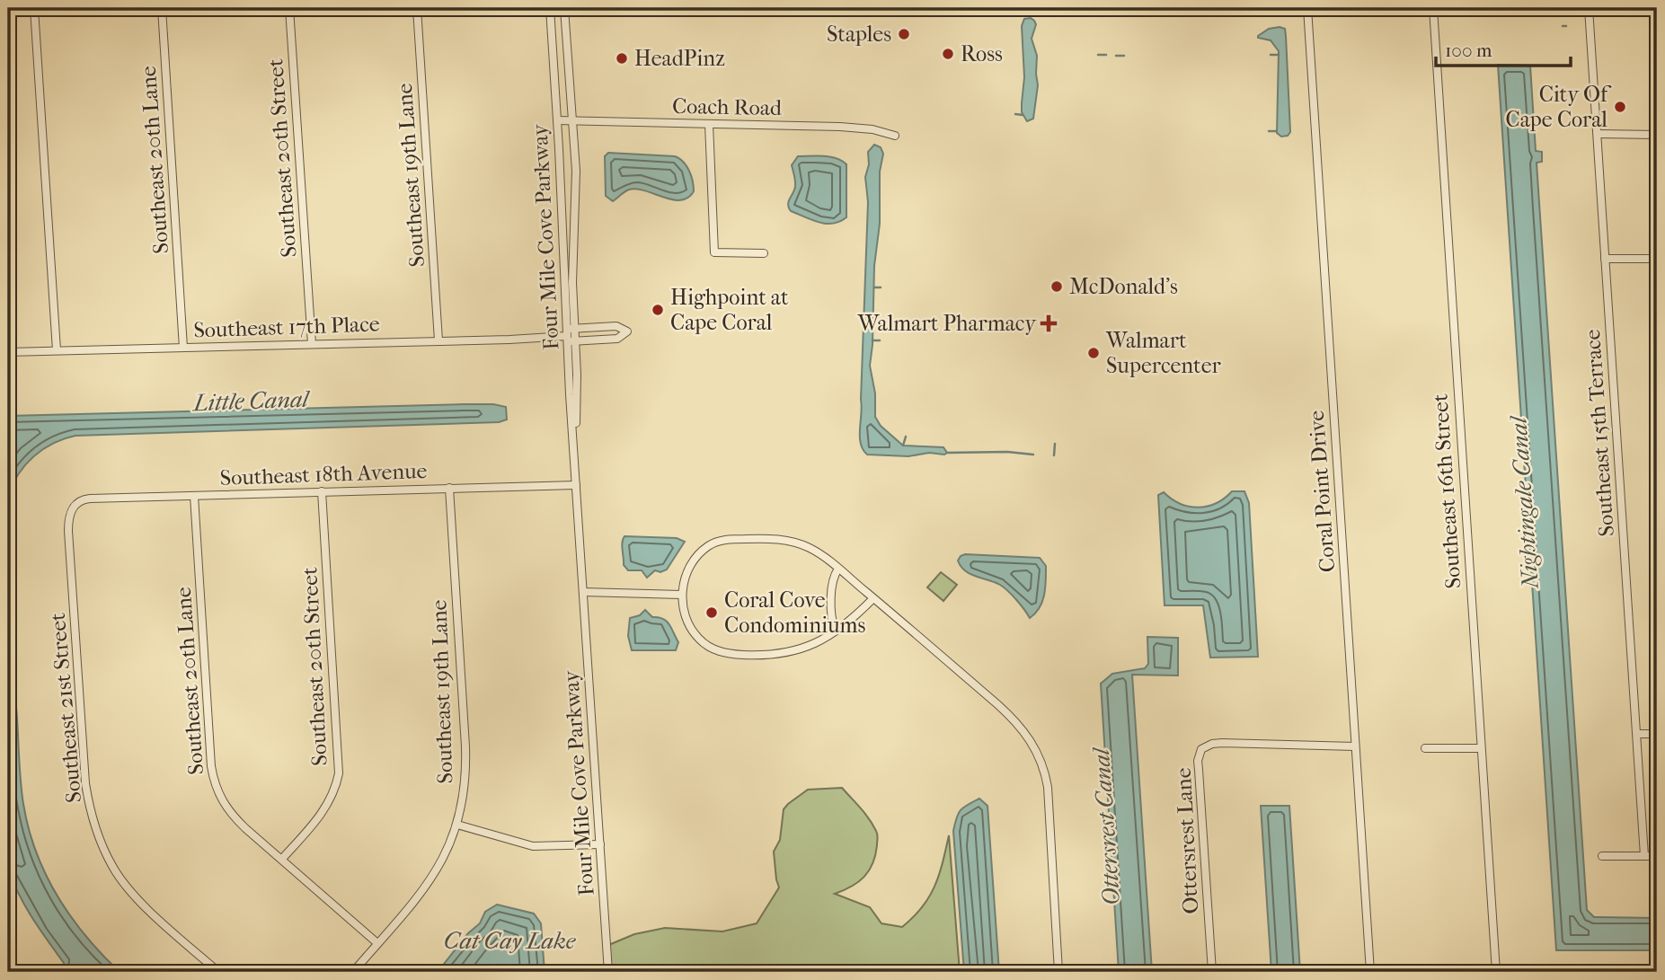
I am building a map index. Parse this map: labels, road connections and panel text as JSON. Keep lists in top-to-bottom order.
{
  "streets": {
    "street": [
      "Coach Road",
      "Southeast 20th Street",
      "Southeast 20th Lane",
      "Southeast 19th Lane",
      "Four Mile Cove Parkway",
      "Southeast 17th Place",
      "Southeast 15th Terrace",
      "Southeast 18th Avenue",
      "Coral Point Drive",
      "Southeast 16th Street",
      "Southeast 21st Street",
      "Ottersrest Lane"
    ]
  },
  "crossings": [
    ["Coach Road", "Four Mile Cove Parkway"],
    ["Southeast 20th Street", "Southeast 20th Lane"],
    ["Southeast 20th Street", "Southeast 17th Place"],
    ["Southeast 20th Street", "Southeast 18th Avenue"],
    ["Southeast 20th Lane", "Southeast 19th Lane"],
    ["Southeast 20th Lane", "Southeast 17th Place"],
    ["Southeast 20th Lane", "Southeast 18th Avenue"],
    ["Southeast 19th Lane", "Southeast 17th Place"],
    ["Southeast 19th Lane", "Southeast 18th Avenue"],
    ["Four Mile Cove Parkway", "Southeast 17th Place"],
    ["Four Mile Cove Parkway", "Southeast 18th Avenue"],
    ["Southeast 18th Avenue", "Southeast 21st Street"],
    ["Coral Point Drive", "Ottersrest Lane"]
  ],
  "water": [
    "Little Canal",
    "Nightingale Canal",
    "Ottersrest Canal",
    "Cat Cay Lake"
  ],
  "places": {
    "other": [
      "Staples",
      "Ross",
      "HeadPinz",
      "City Of Cape Coral",
      "McDonald's",
      "Highpoint at Cape Coral",
      "Walmart Supercenter",
      "Coral Cove Condominiums"
    ],
    "health": ["Walmart Pharmacy"]
  },
  "scale_bar": "100 m"
}
